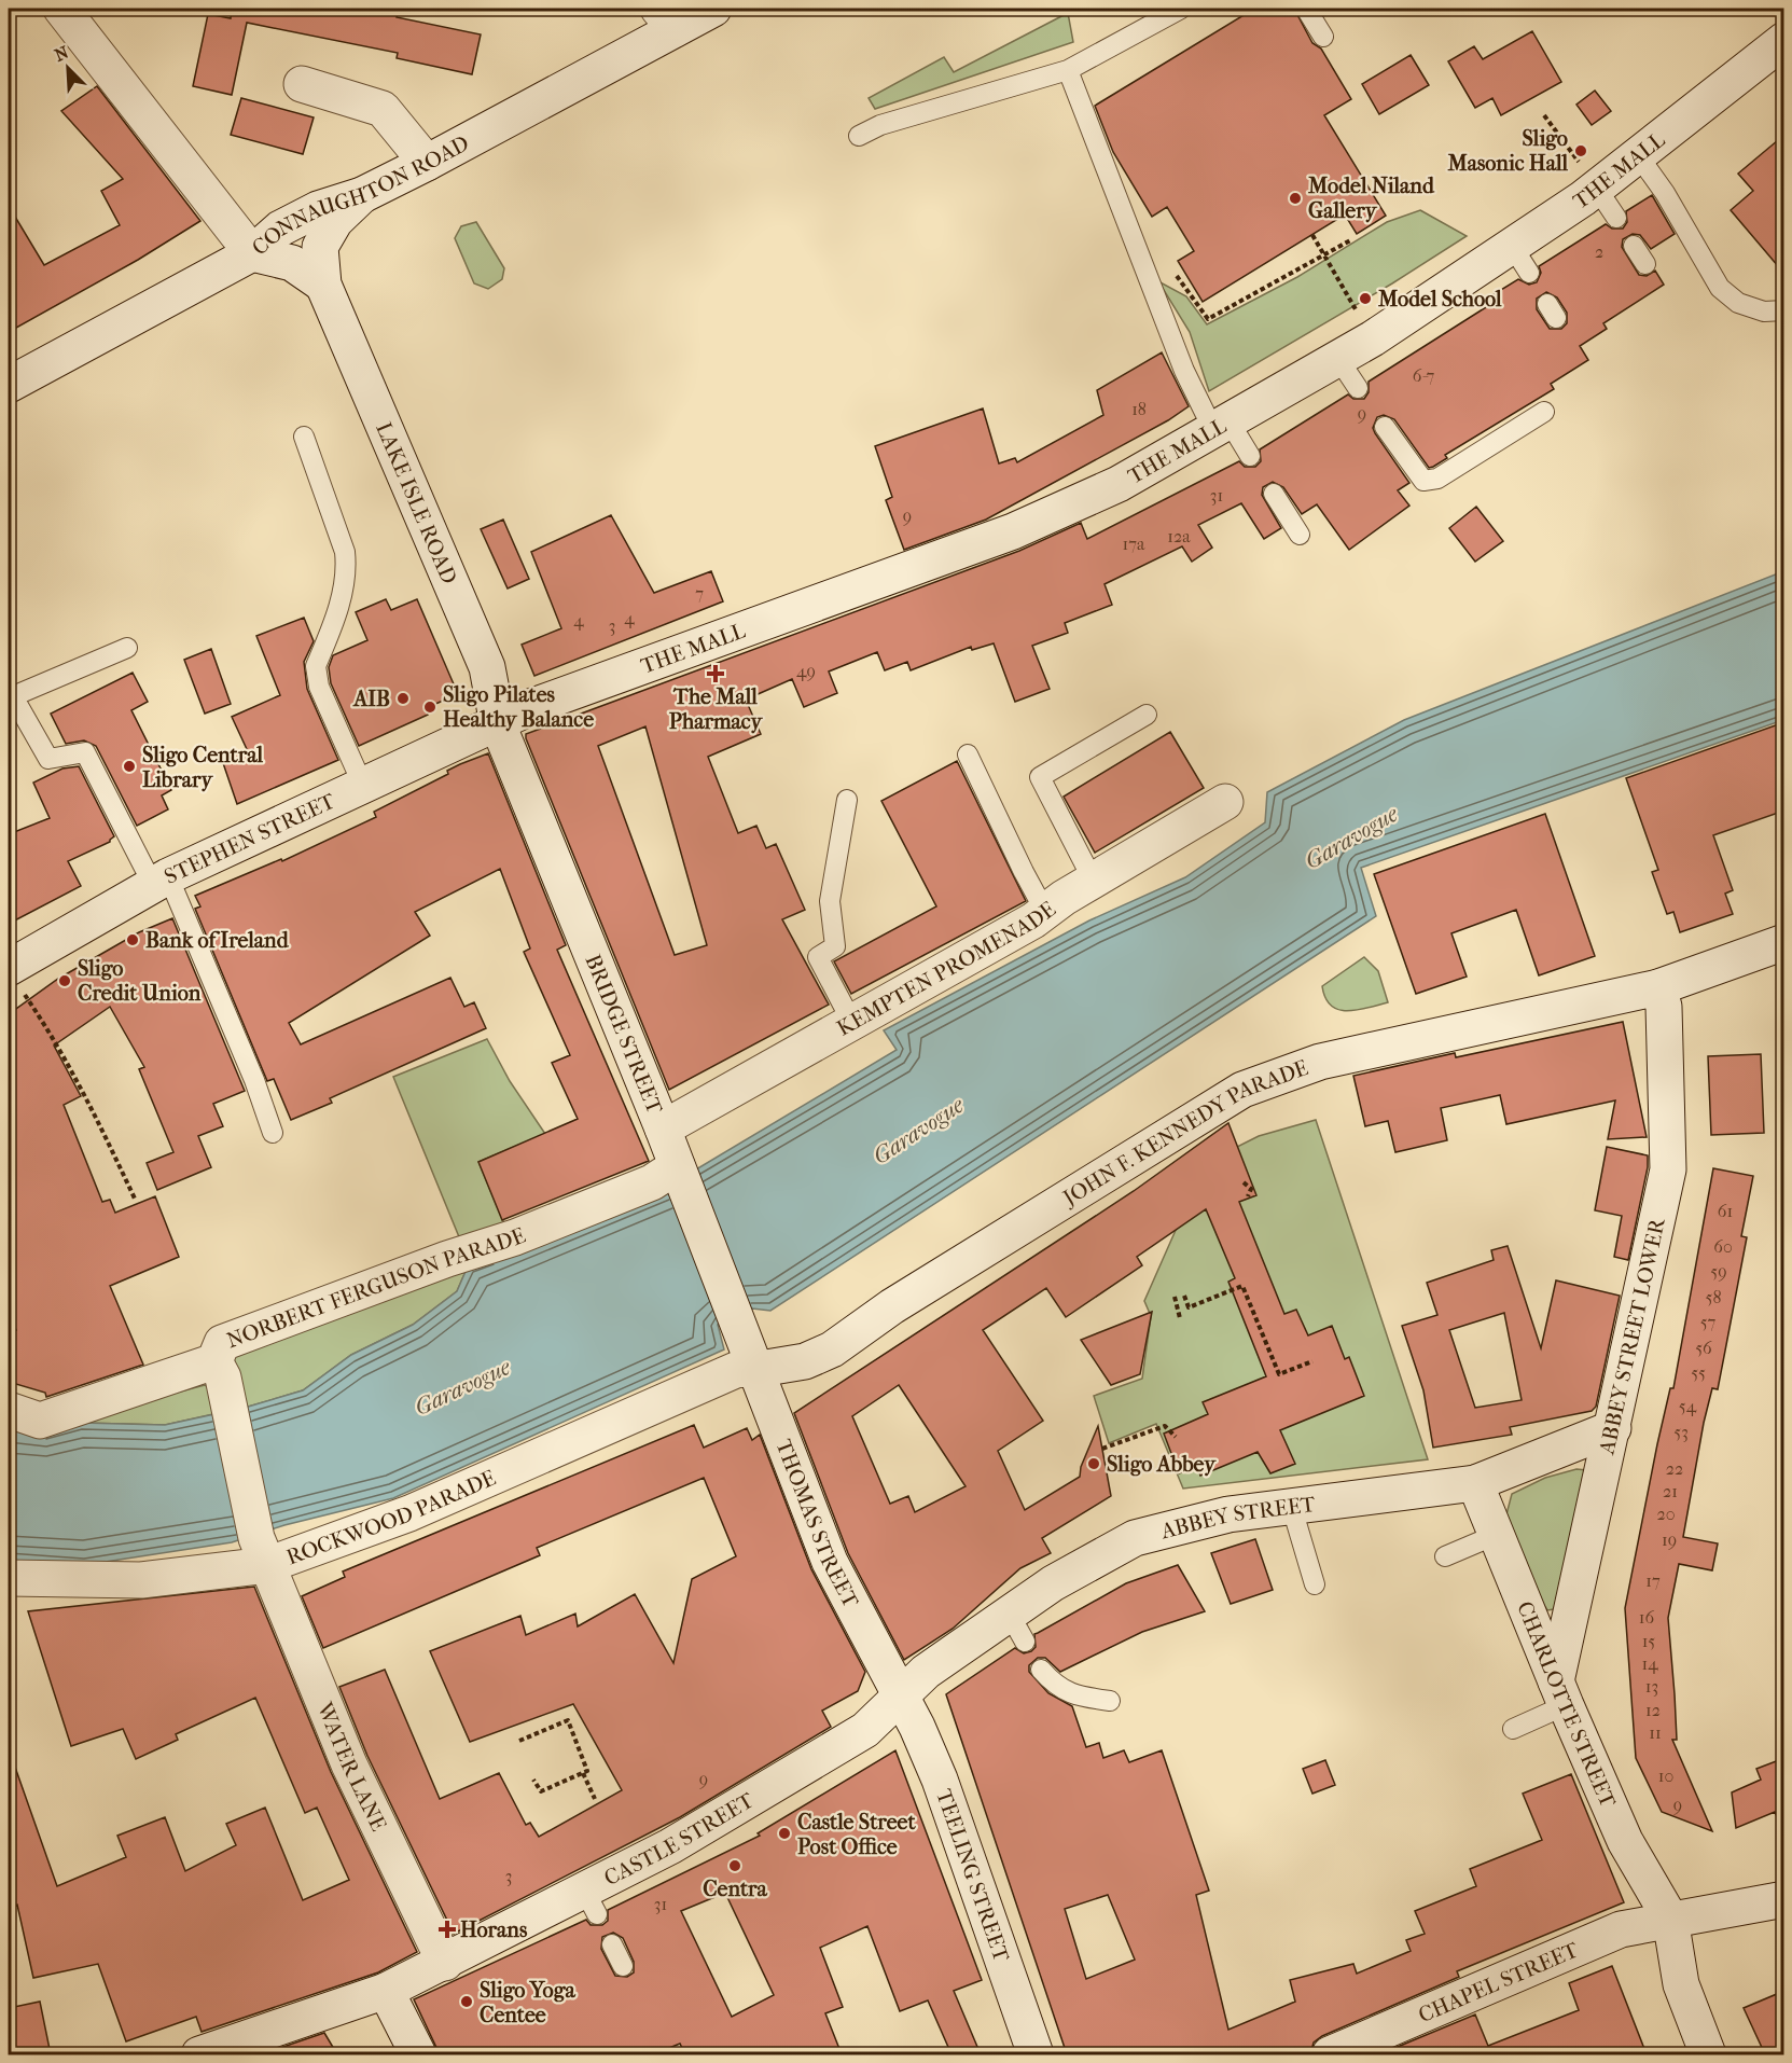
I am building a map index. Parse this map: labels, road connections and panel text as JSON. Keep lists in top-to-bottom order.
{
  "streets": {
    "street": [
      "THE MALL",
      "CONNAUGHTON ROAD",
      "LAKE ISLE ROAD",
      "STEPHEN STREET",
      "KEMPTEN PROMENADE",
      "BRIDGE STREET",
      "JOHN F. KENNEDY PARADE",
      "NORBERT FERGUSON PARADE",
      "ABBEY STREET LOWER",
      "ABBEY STREET",
      "ROCKWOOD PARADE",
      "THOMAS STREET",
      "CHARLOTTE STREET",
      "WATER LANE",
      "CASTLE STREET",
      "TEELING STREET",
      "CHAPEL STREET"
    ]
  },
  "crossings": [
    ["THE MALL", "LAKE ISLE ROAD"],
    ["THE MALL", "STEPHEN STREET"],
    ["THE MALL", "BRIDGE STREET"],
    ["CONNAUGHTON ROAD", "LAKE ISLE ROAD"],
    ["LAKE ISLE ROAD", "STEPHEN STREET"],
    ["LAKE ISLE ROAD", "BRIDGE STREET"],
    ["STEPHEN STREET", "BRIDGE STREET"],
    ["KEMPTEN PROMENADE", "BRIDGE STREET"],
    ["BRIDGE STREET", "JOHN F. KENNEDY PARADE"],
    ["BRIDGE STREET", "NORBERT FERGUSON PARADE"],
    ["BRIDGE STREET", "ROCKWOOD PARADE"],
    ["BRIDGE STREET", "THOMAS STREET"],
    ["JOHN F. KENNEDY PARADE", "ABBEY STREET LOWER"],
    ["JOHN F. KENNEDY PARADE", "ROCKWOOD PARADE"],
    ["JOHN F. KENNEDY PARADE", "THOMAS STREET"],
    ["NORBERT FERGUSON PARADE", "WATER LANE"],
    ["ABBEY STREET LOWER", "ABBEY STREET"],
    ["ABBEY STREET LOWER", "CHARLOTTE STREET"],
    ["ABBEY STREET", "THOMAS STREET"],
    ["ABBEY STREET", "CHARLOTTE STREET"],
    ["ABBEY STREET", "CASTLE STREET"],
    ["ABBEY STREET", "TEELING STREET"],
    ["ROCKWOOD PARADE", "THOMAS STREET"],
    ["ROCKWOOD PARADE", "WATER LANE"],
    ["THOMAS STREET", "CASTLE STREET"],
    ["THOMAS STREET", "TEELING STREET"],
    ["CHARLOTTE STREET", "CHAPEL STREET"],
    ["WATER LANE", "CASTLE STREET"],
    ["CASTLE STREET", "TEELING STREET"]
  ],
  "water": ["Garavogue"],
  "places": {
    "other": [
      "Sligo Masonic Hall",
      "Model Niland Gallery",
      "Model School",
      "AIB",
      "Sligo Pilates Healthy Balance",
      "Sligo Central Library",
      "Bank of Ireland",
      "Sligo Credit Union",
      "Sligo Abbey",
      "Castle Street Post Office",
      "Centra",
      "Sligo Yoga Centee"
    ],
    "health": ["The Mall Pharmacy", "Horans"]
  },
  "house_numbers": [
    "2",
    "6-7",
    "18",
    "9",
    "31",
    "9",
    "12a",
    "17a",
    "7",
    "4",
    "4",
    "3",
    "49",
    "61",
    "60",
    "59",
    "58",
    "57",
    "56",
    "55",
    "54",
    "53",
    "22",
    "21",
    "20",
    "19",
    "17",
    "16",
    "15",
    "14",
    "13",
    "12",
    "11",
    "10",
    "9",
    "9",
    "3",
    "31"
  ],
  "north": "top left"
}
